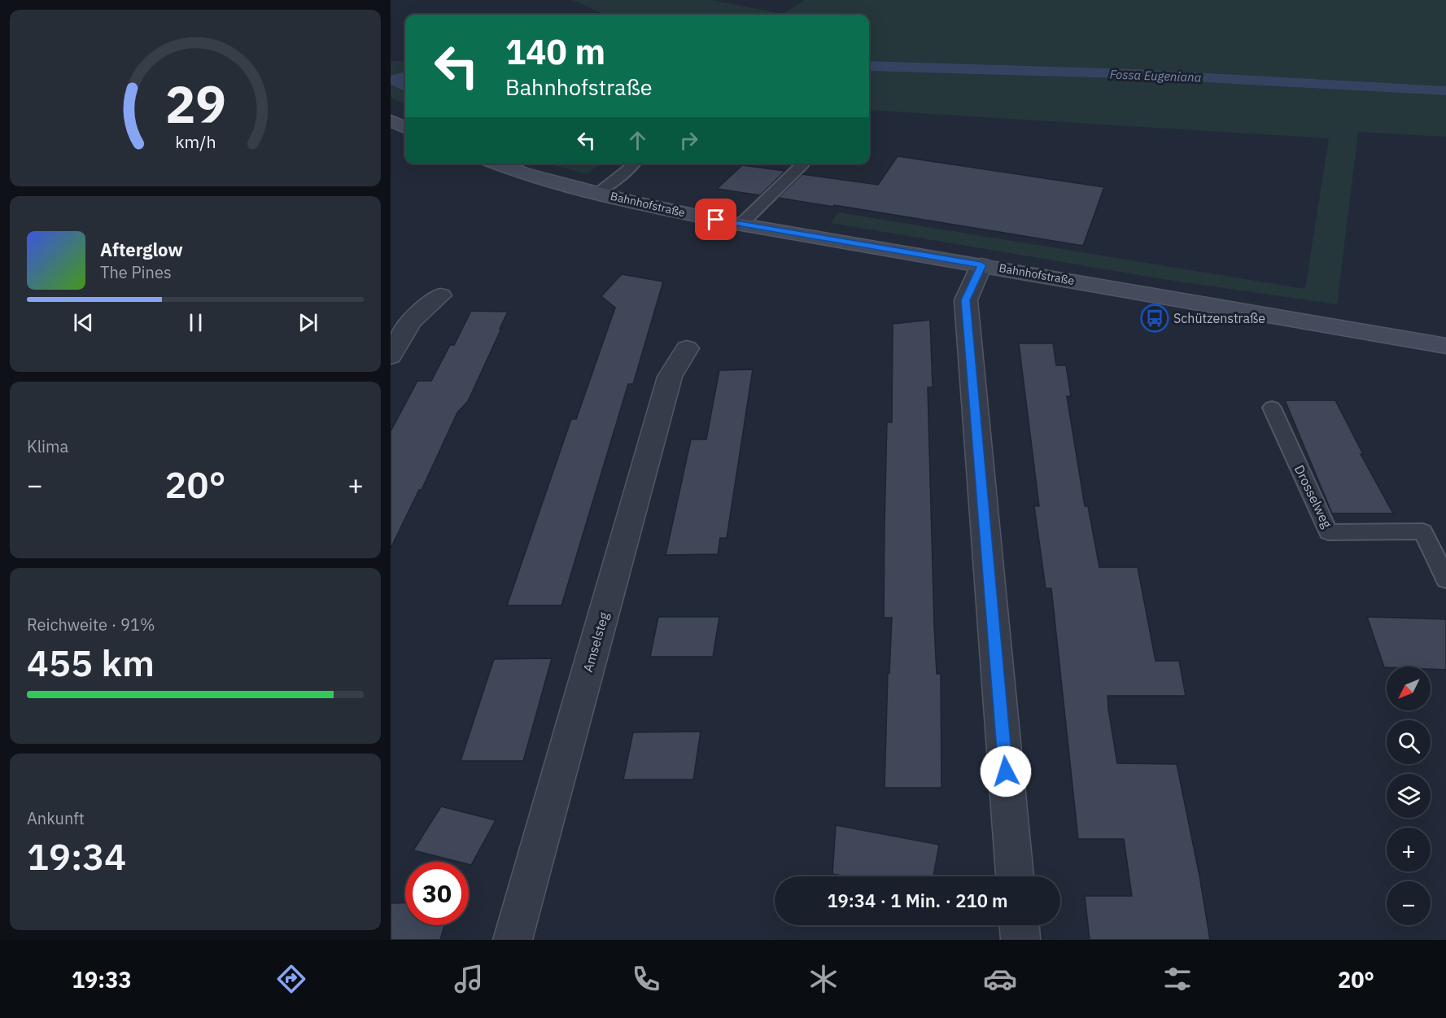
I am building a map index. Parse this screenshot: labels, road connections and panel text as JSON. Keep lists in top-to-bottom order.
{
  "streets": {
    "street": ["Bahnhofstraße", "Amselsteg"],
    "lane": ["Drosselweg"]
  },
  "water": ["Fossa Eugeniana"],
  "places": {
    "bus stop": ["Schützenstraße"]
  },
  "north": "bottom left",
  "page": {
    "turn": ["140 m", "Bahnhofstraße"],
    "song": ["Afterglow", "The Pines"],
    "tile": [
      "Klima",
      ["Reichweite · 91%", "455 km"],
      ["Ankunft", "19:34"]
    ],
    "heat": ["−", "20°", "+"],
    "map_buttons": ["+", "−"],
    "limit": "30",
    "trip": "19:34 · 1 Min. · 210 m",
    "tabs": ["19:33", "20°"],
    "gauge": ["29", "km/h"]
  }
}
